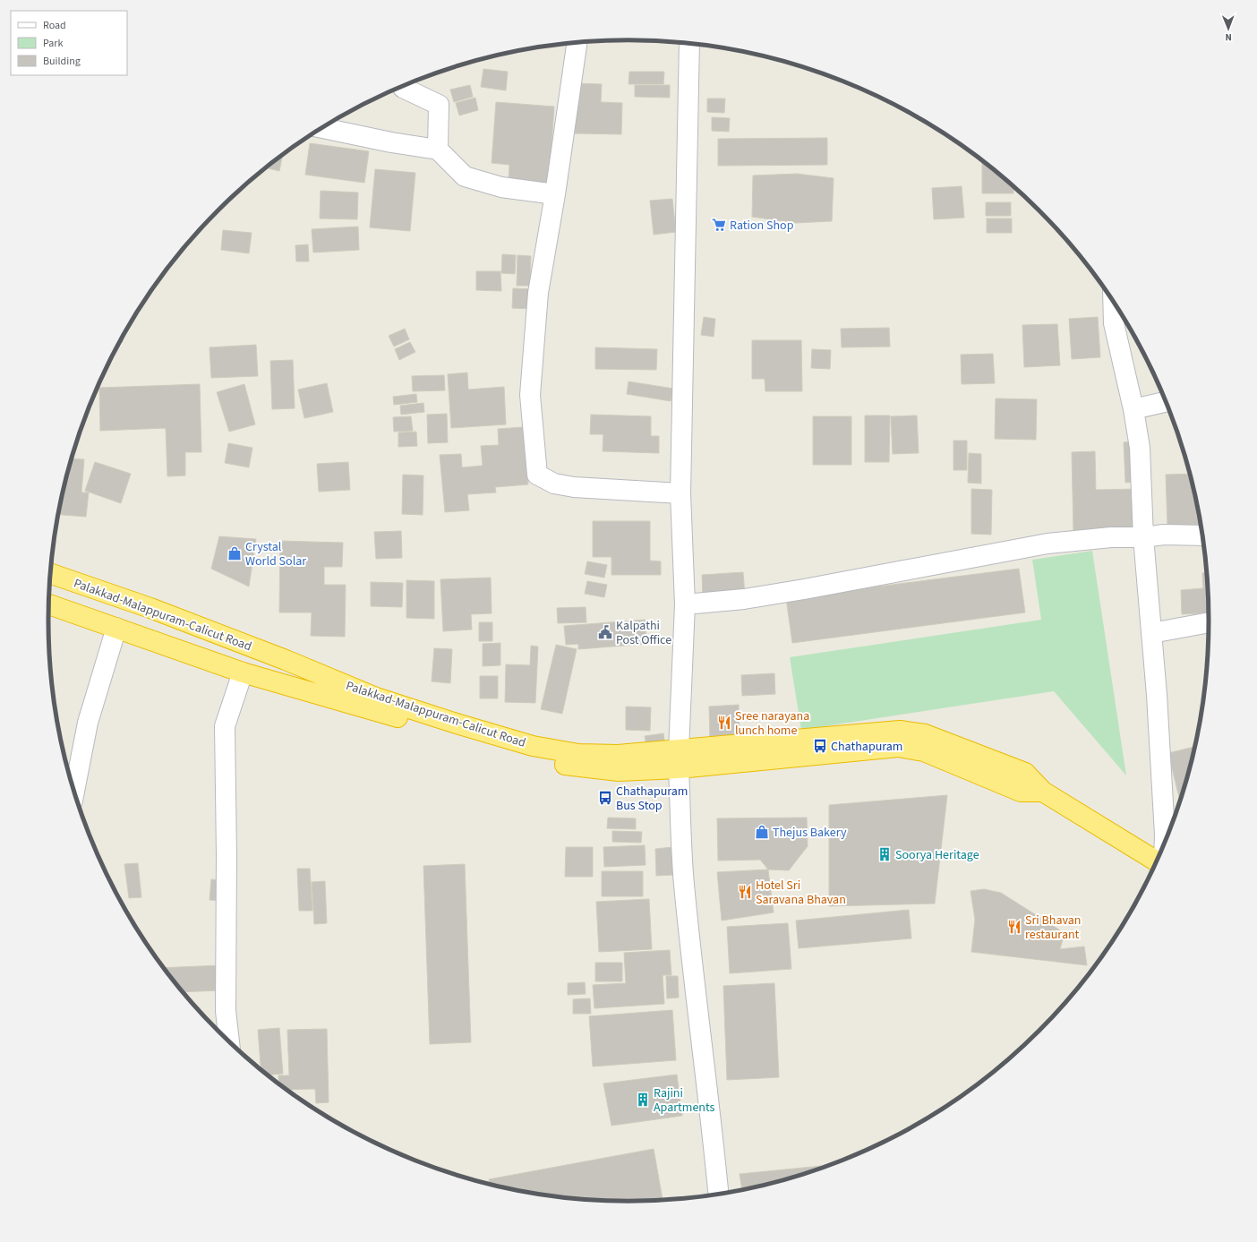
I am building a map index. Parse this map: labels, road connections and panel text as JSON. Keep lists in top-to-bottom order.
{
  "streets": {
    "highway": ["Palakkad-Malappuram-Calicut Road"]
  },
  "places": {
    "supermarket": ["Ration Shop"],
    "shop": ["Crystal World Solar", "Thejus Bakery"],
    "public building": ["Kalpathi Post Office"],
    "restaurant": ["Sree narayana lunch home", "Hotel Sri Saravana Bhavan", "Sri Bhavan restaurant"],
    "bus stop": ["Chathapuram", "Chathapuram Bus Stop"],
    "building": ["Soorya Heritage", "Rajini Apartments"]
  },
  "legend": ["Road", "Park", "Building"],
  "north": "bottom"
}
